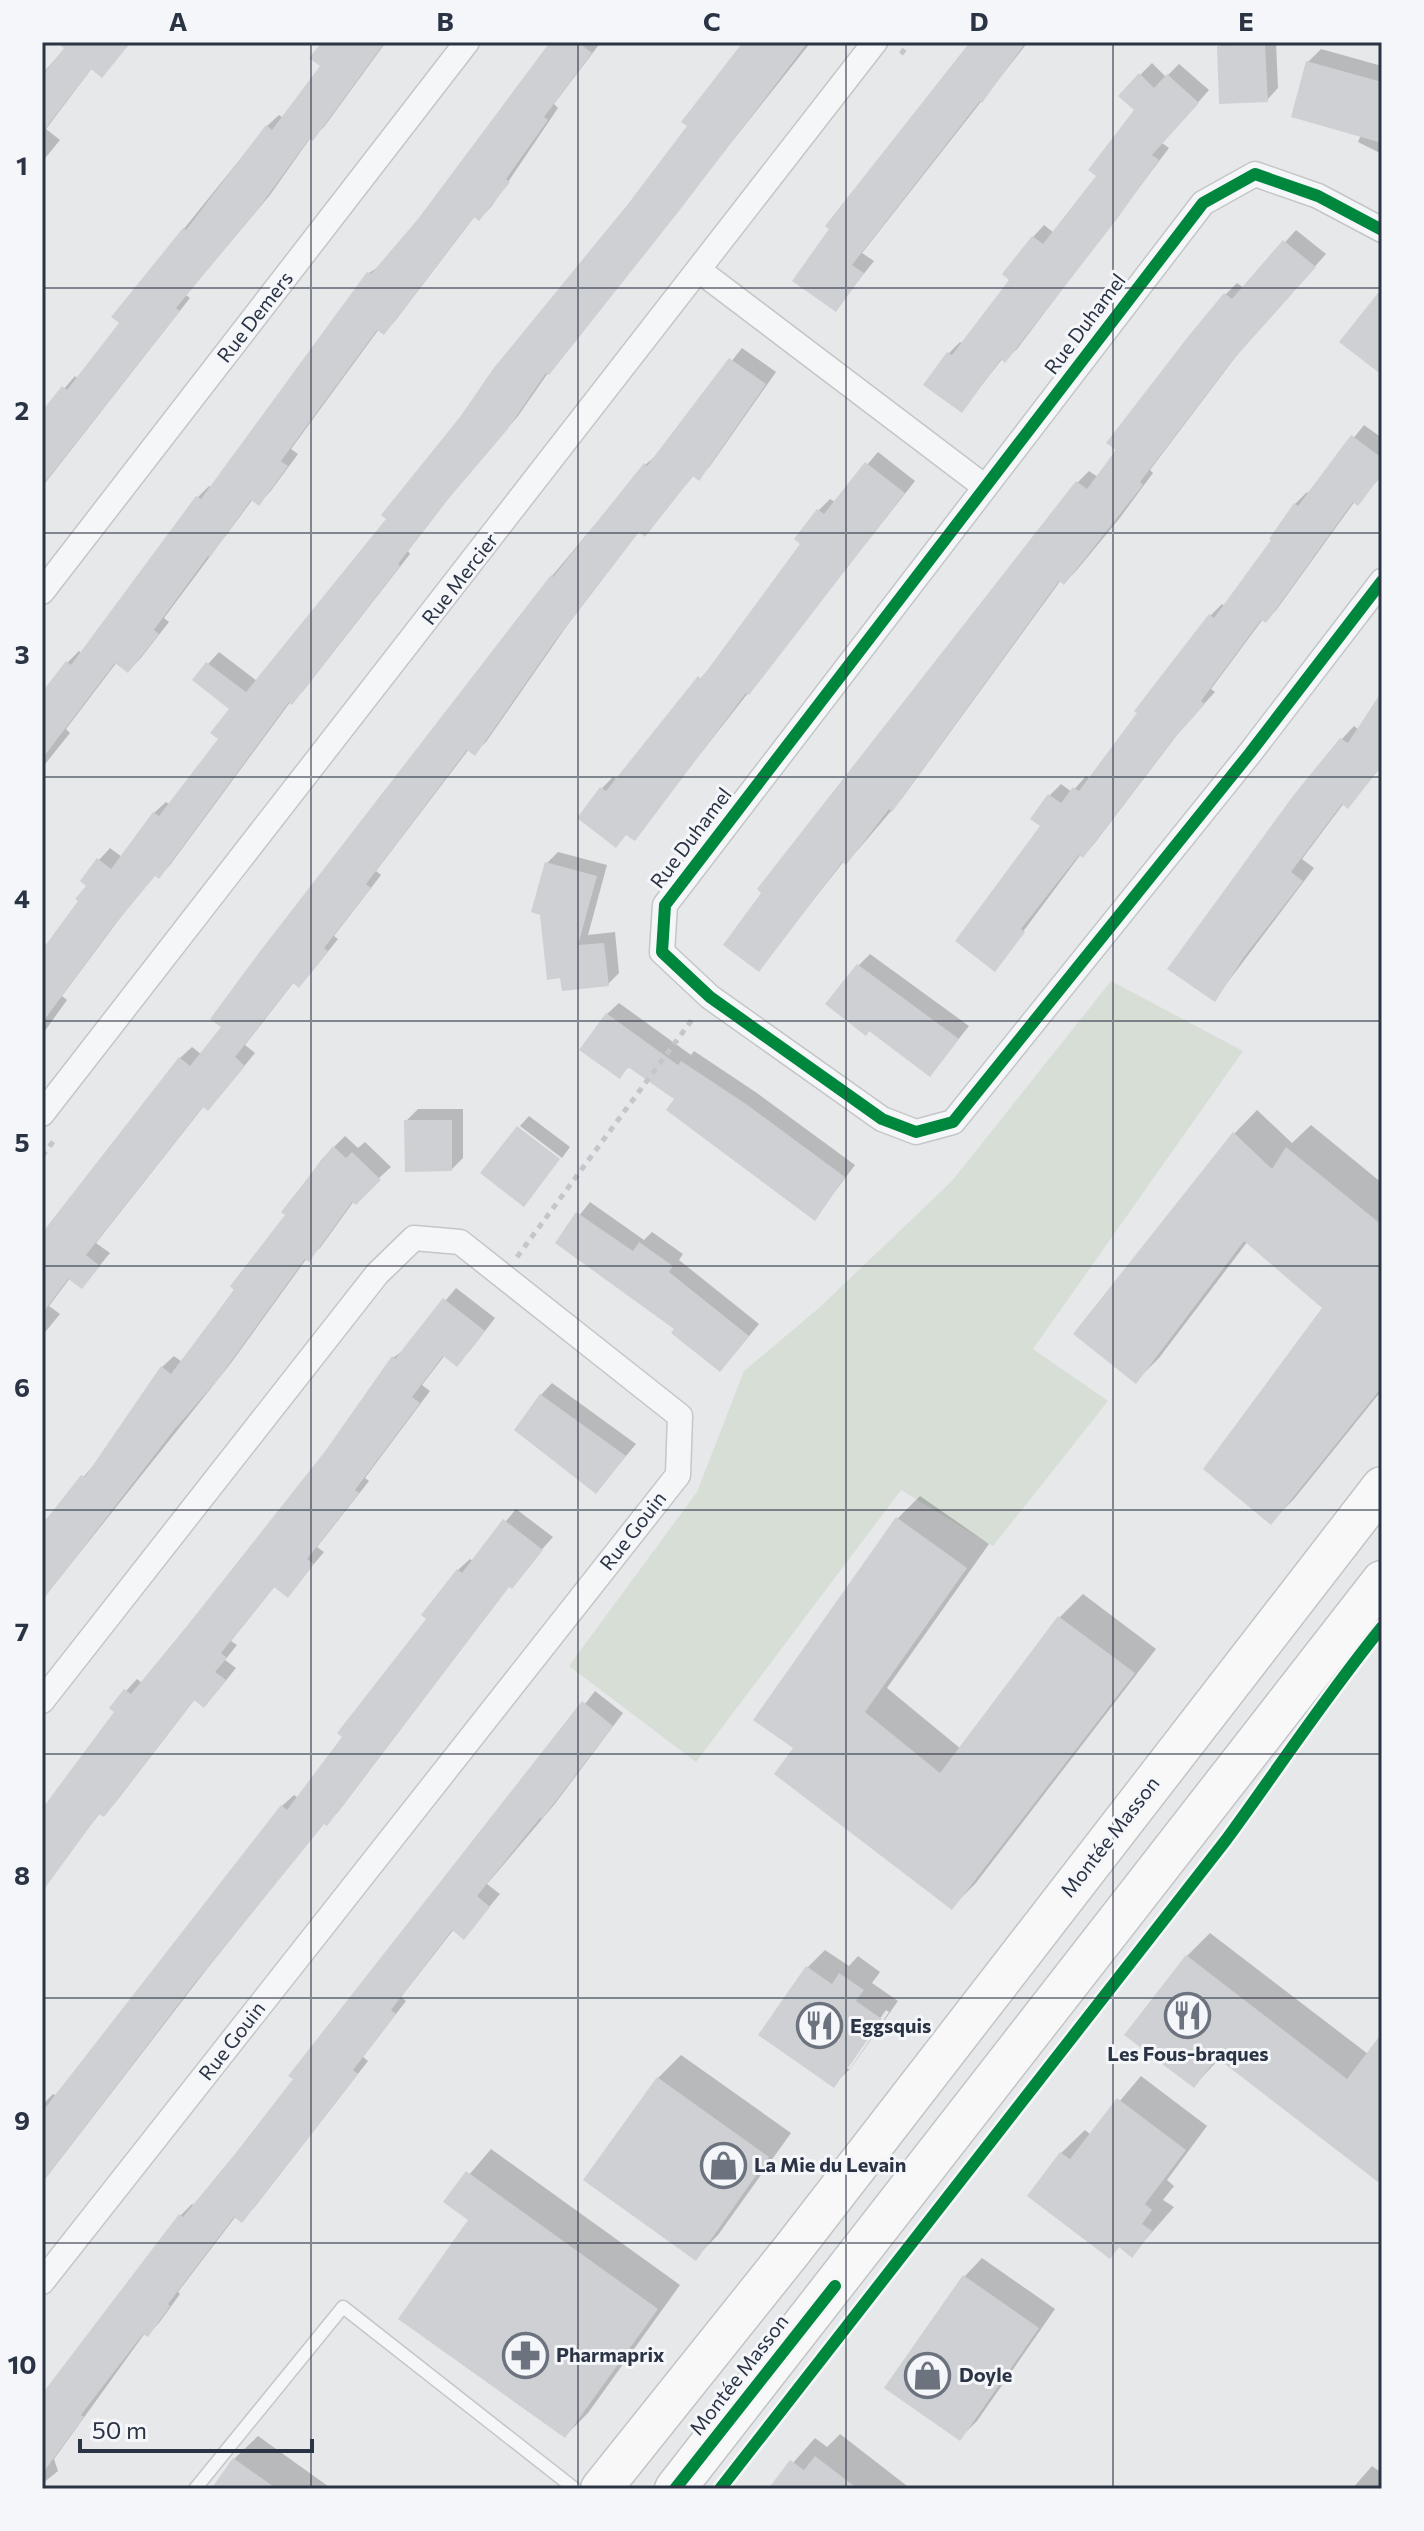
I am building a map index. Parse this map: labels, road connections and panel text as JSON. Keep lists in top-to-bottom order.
{
  "streets": {
    "main road": ["Montée Masson"],
    "street": [
      "Rue Demers",
      "Rue Duhamel",
      "Rue Mercier",
      "Rue Gouin"
    ]
  },
  "places": {
    "restaurant": ["Les Fous-braques", "Eggsquis"],
    "shop": ["La Mie du Levain", "Doyle"],
    "pharmacy": ["Pharmaprix"]
  },
  "scale_bar": "50 m",
  "grid": {
    "columns": [
      "A",
      "B",
      "C",
      "D",
      "E"
    ],
    "rows": [
      "1",
      "2",
      "3",
      "4",
      "5",
      "6",
      "7",
      "8",
      "9",
      "10"
    ]
  }
}
